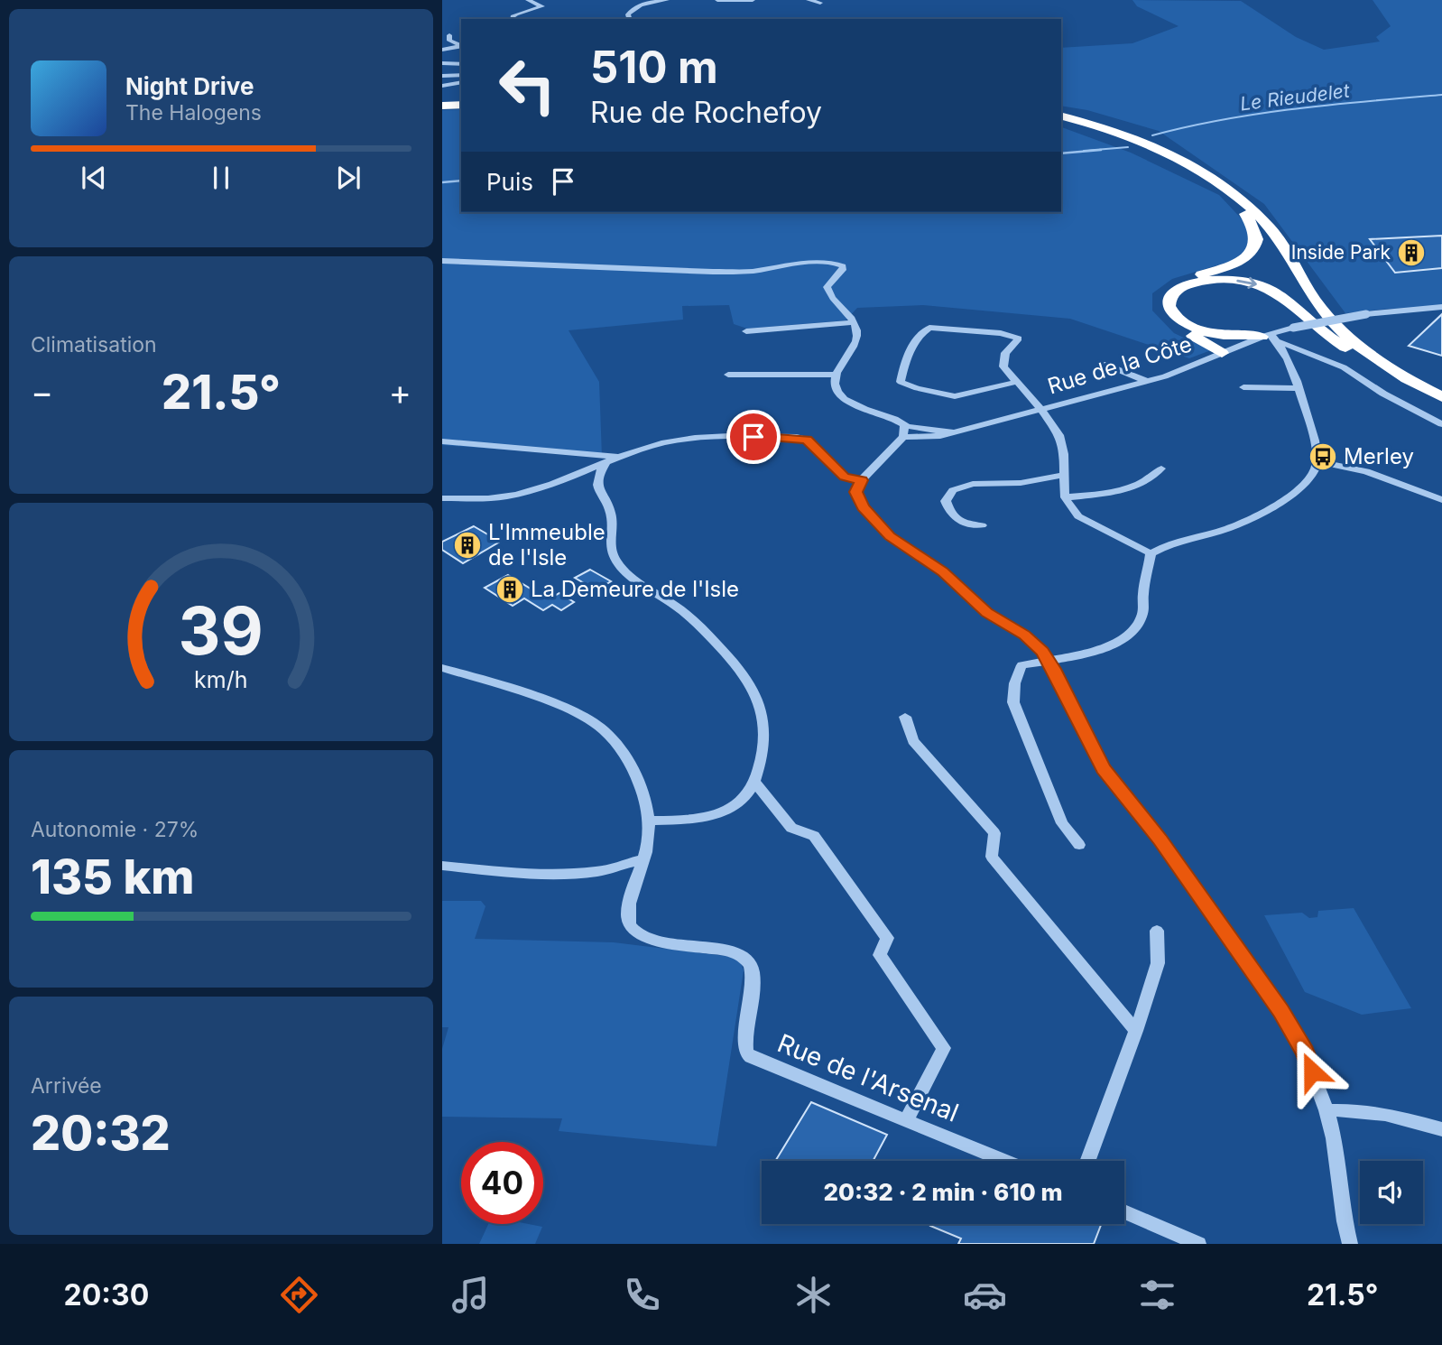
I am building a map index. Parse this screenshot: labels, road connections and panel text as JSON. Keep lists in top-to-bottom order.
{
  "streets": {
    "street": ["Rue de la Côte", "Rue de l'Arsenal"]
  },
  "water": ["Le Rieudelet"],
  "places": {
    "building": ["Inside Park", "L'Immeuble de l'Isle", "La Demeure de l'Isle"],
    "bus stop": ["Merley"]
  },
  "page": {
    "turn": ["510 m", "Rue de Rochefoy"],
    "song": ["Night Drive", "The Halogens"],
    "then": "Puis",
    "tile": [
      "Climatisation",
      ["Autonomie · 27%", "135 km"],
      ["Arrivée", "20:32"]
    ],
    "heat": ["−", "21.5°", "+"],
    "limit": "40",
    "trip": "20:32 · 2 min · 610 m",
    "tabs": ["20:30", "21.5°"],
    "gauge": ["39", "km/h"]
  }
}
